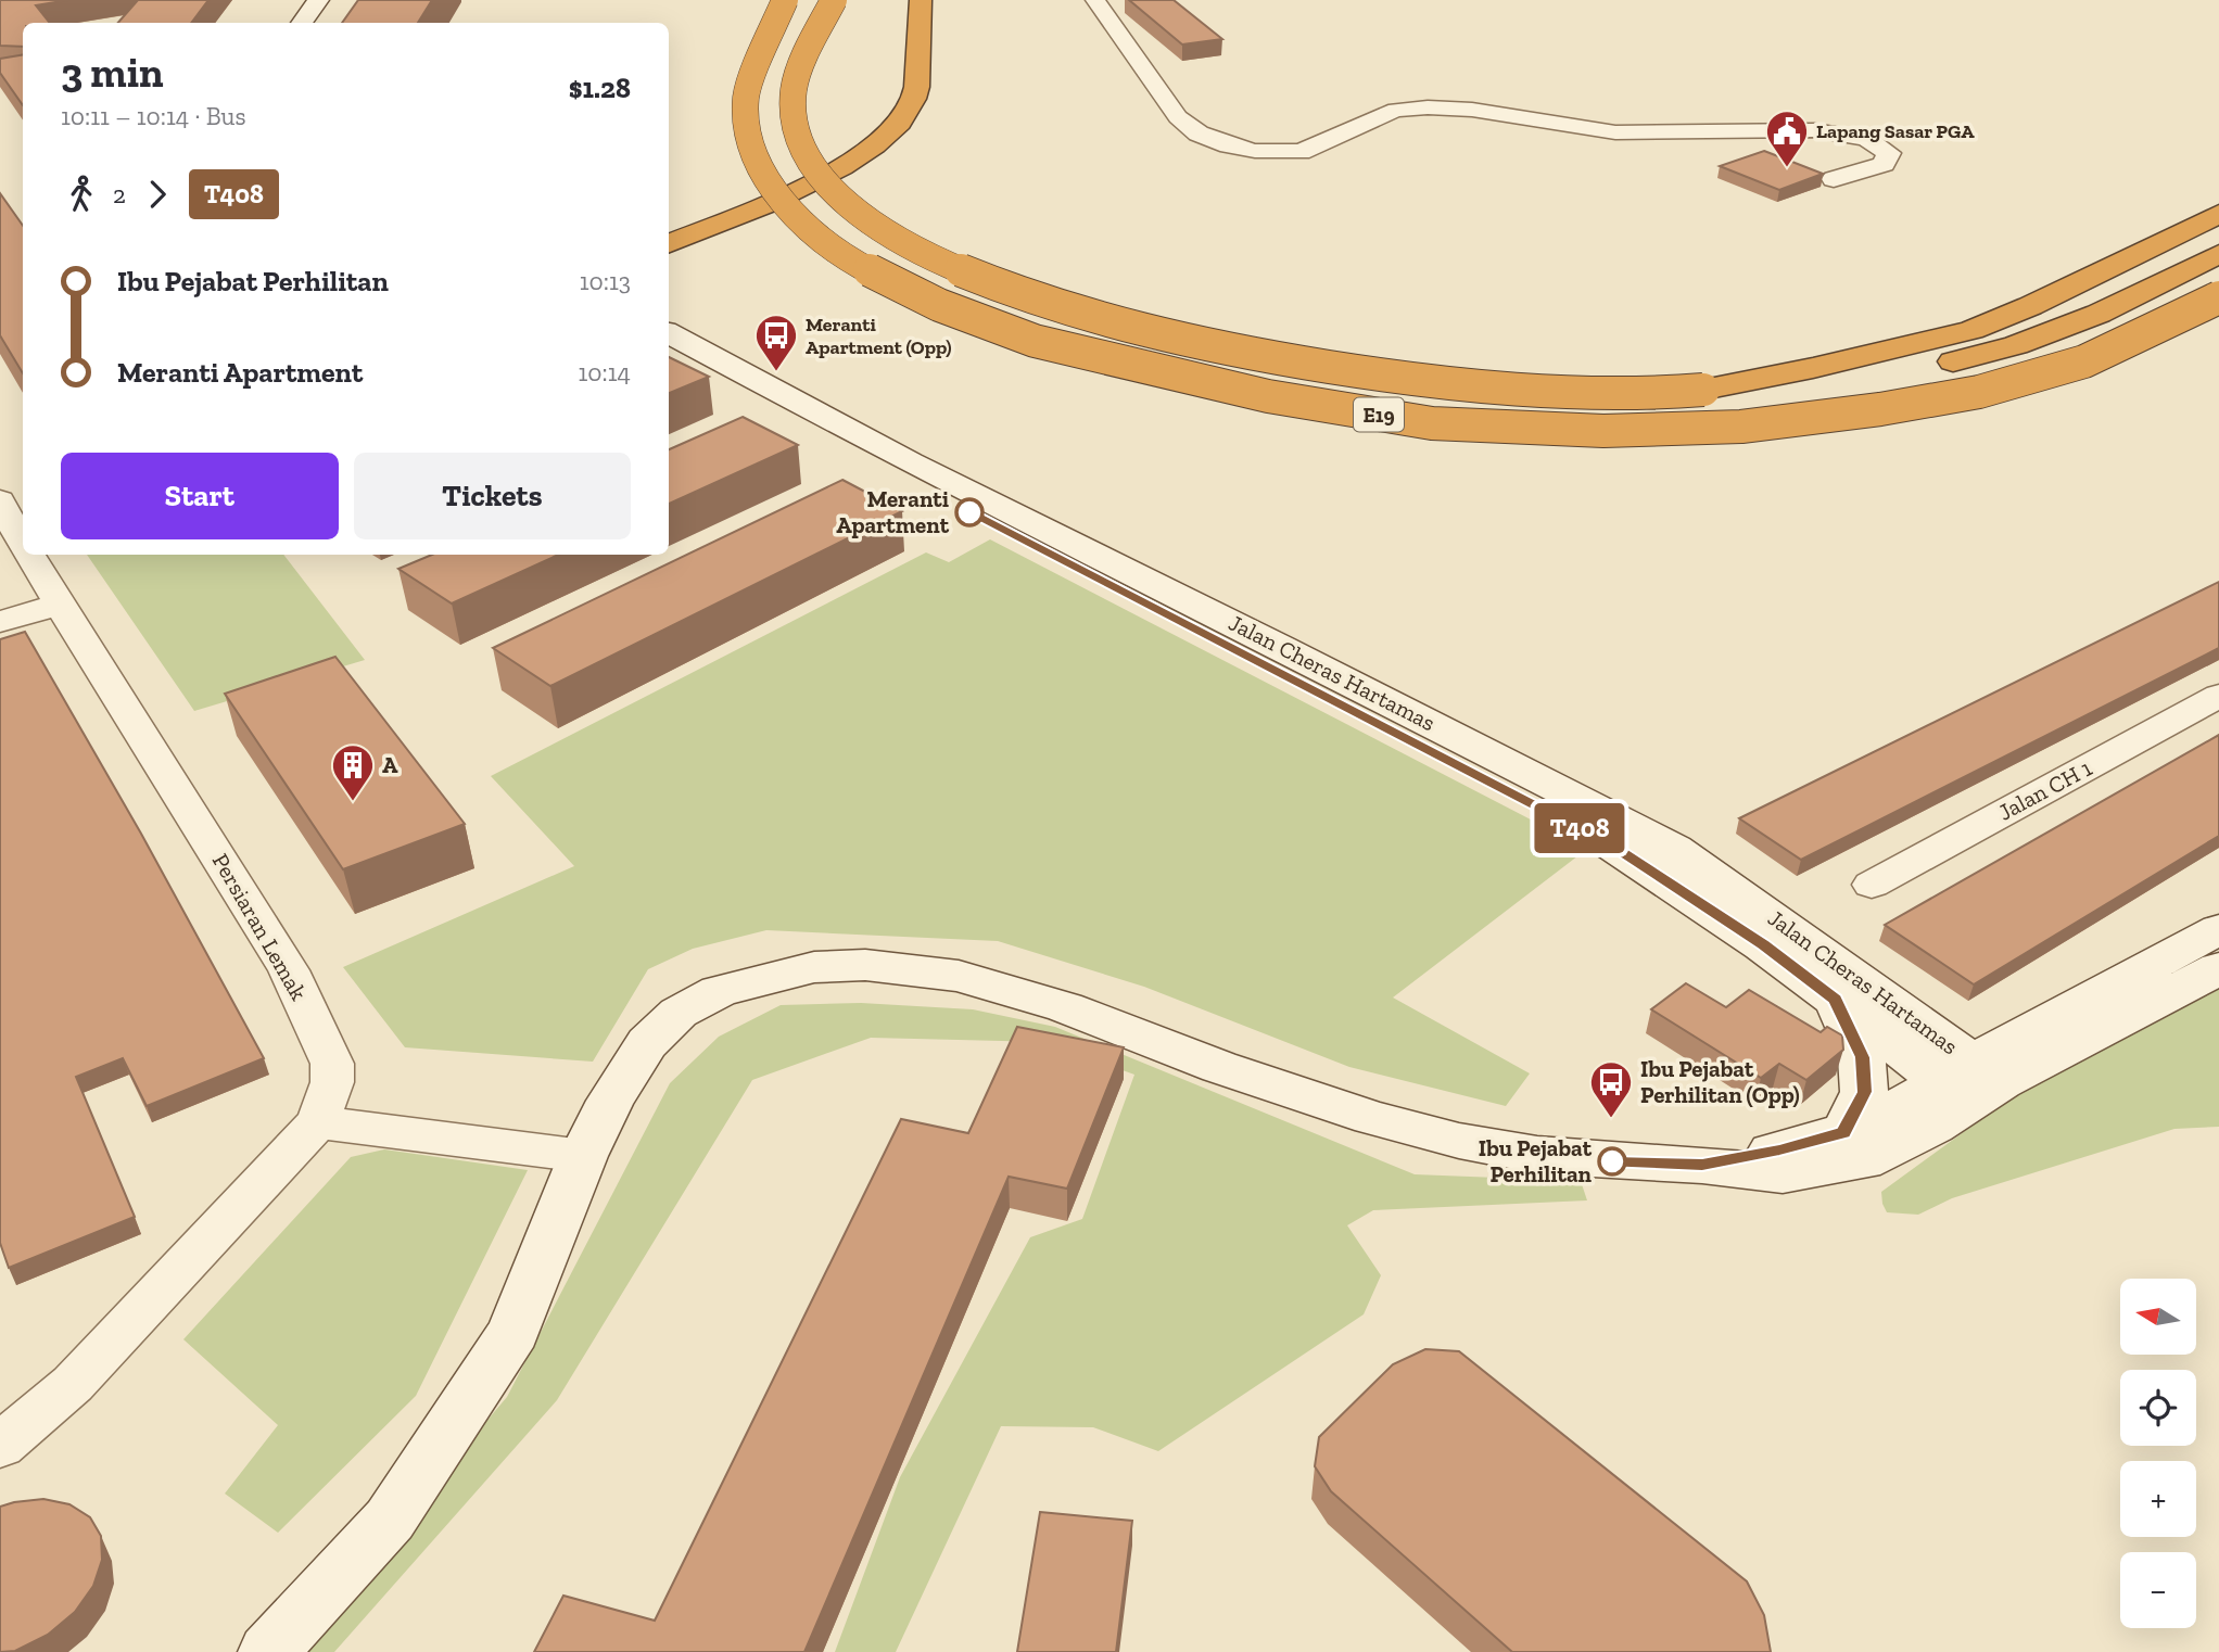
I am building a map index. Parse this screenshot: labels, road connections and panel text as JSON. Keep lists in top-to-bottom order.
{
  "streets": {
    "highway": ["E19"],
    "street": ["Jalan Cheras Hartamas", "Jalan CH 1", "Persiaran Lemak"]
  },
  "places": {
    "public building": ["Lapang Sasar PGA"],
    "bus stop": ["Meranti Apartment (Opp)", "Ibu Pejabat Perhilitan (Opp)"],
    "other": ["Meranti Apartment", "Ibu Pejabat Perhilitan"],
    "building": ["A"]
  },
  "lines": ["bus line T408"],
  "north": "left",
  "page": {
    "on_map": "T408",
    "heading": ["3 min", "10:11 – 10:14 · Bus", "$1.28"],
    "legs": ["2", "T408"],
    "list": [
      {
        "name": "Ibu Pejabat Perhilitan",
        "value": "10:13"
      },
      {
        "name": "Meranti Apartment",
        "value": "10:14"
      }
    ],
    "buttons": ["Start", "Tickets"],
    "map_buttons": ["+", "−"]
  }
}
